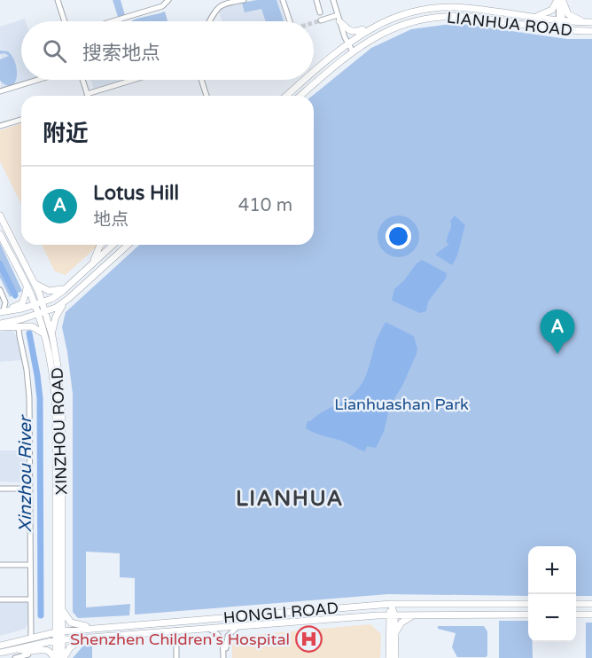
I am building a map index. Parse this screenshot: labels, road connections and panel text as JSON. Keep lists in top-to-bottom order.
{
  "streets": {
    "main road": ["LIANHUA ROAD", "XINZHOU ROAD", "HONGLI ROAD"]
  },
  "crossings": [
    ["XINZHOU ROAD", "HONGLI ROAD"]
  ],
  "districts": ["LIANHUA"],
  "water": ["Xinzhou River"],
  "parks": ["Lianhuashan Park"],
  "places": {
    "hospital": ["Shenzhen Children's Hospital"]
  },
  "page": {
    "search": "搜索地点",
    "heading": "附近",
    "list": [
      {
        "mark": "A",
        "name": "Lotus Hill",
        "note": "地点",
        "value": "410 m"
      }
    ],
    "pins": "A",
    "map_buttons": ["+", "−"]
  }
}
